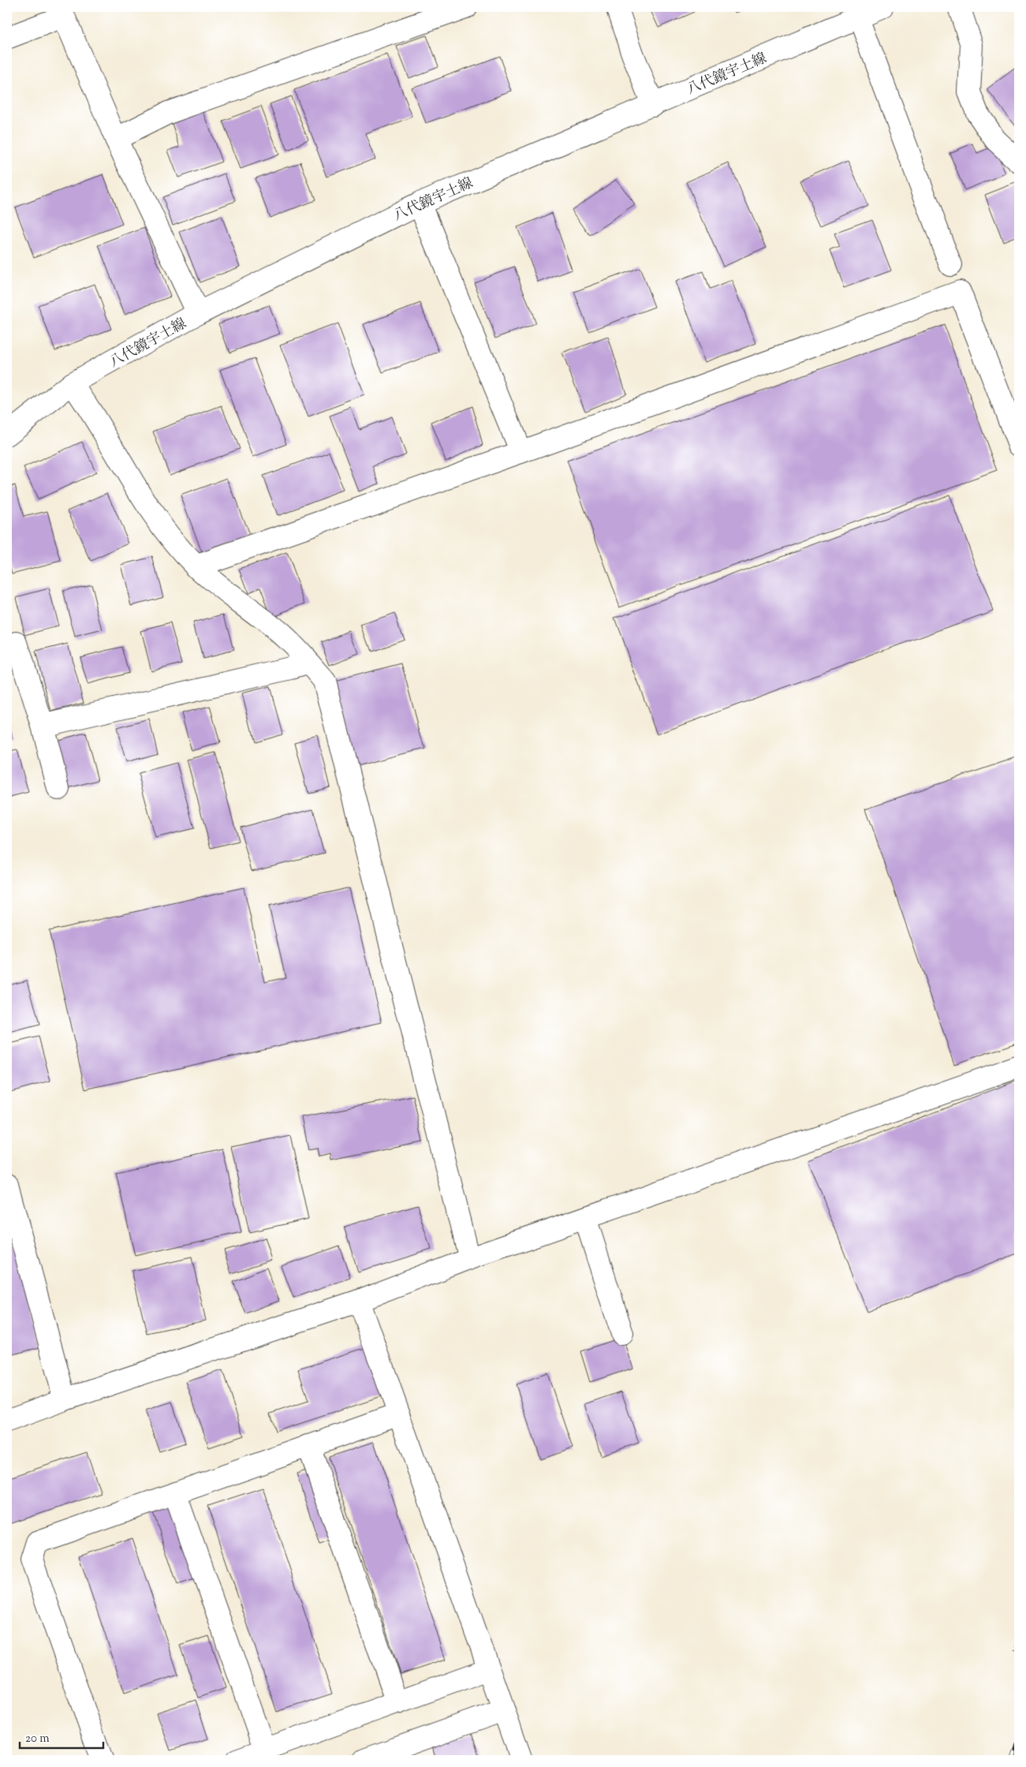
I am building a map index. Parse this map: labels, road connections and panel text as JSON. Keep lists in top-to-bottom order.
{
  "streets": {
    "street": ["八代鏡宇土線"]
  },
  "scale_bar": "20 m"
}
